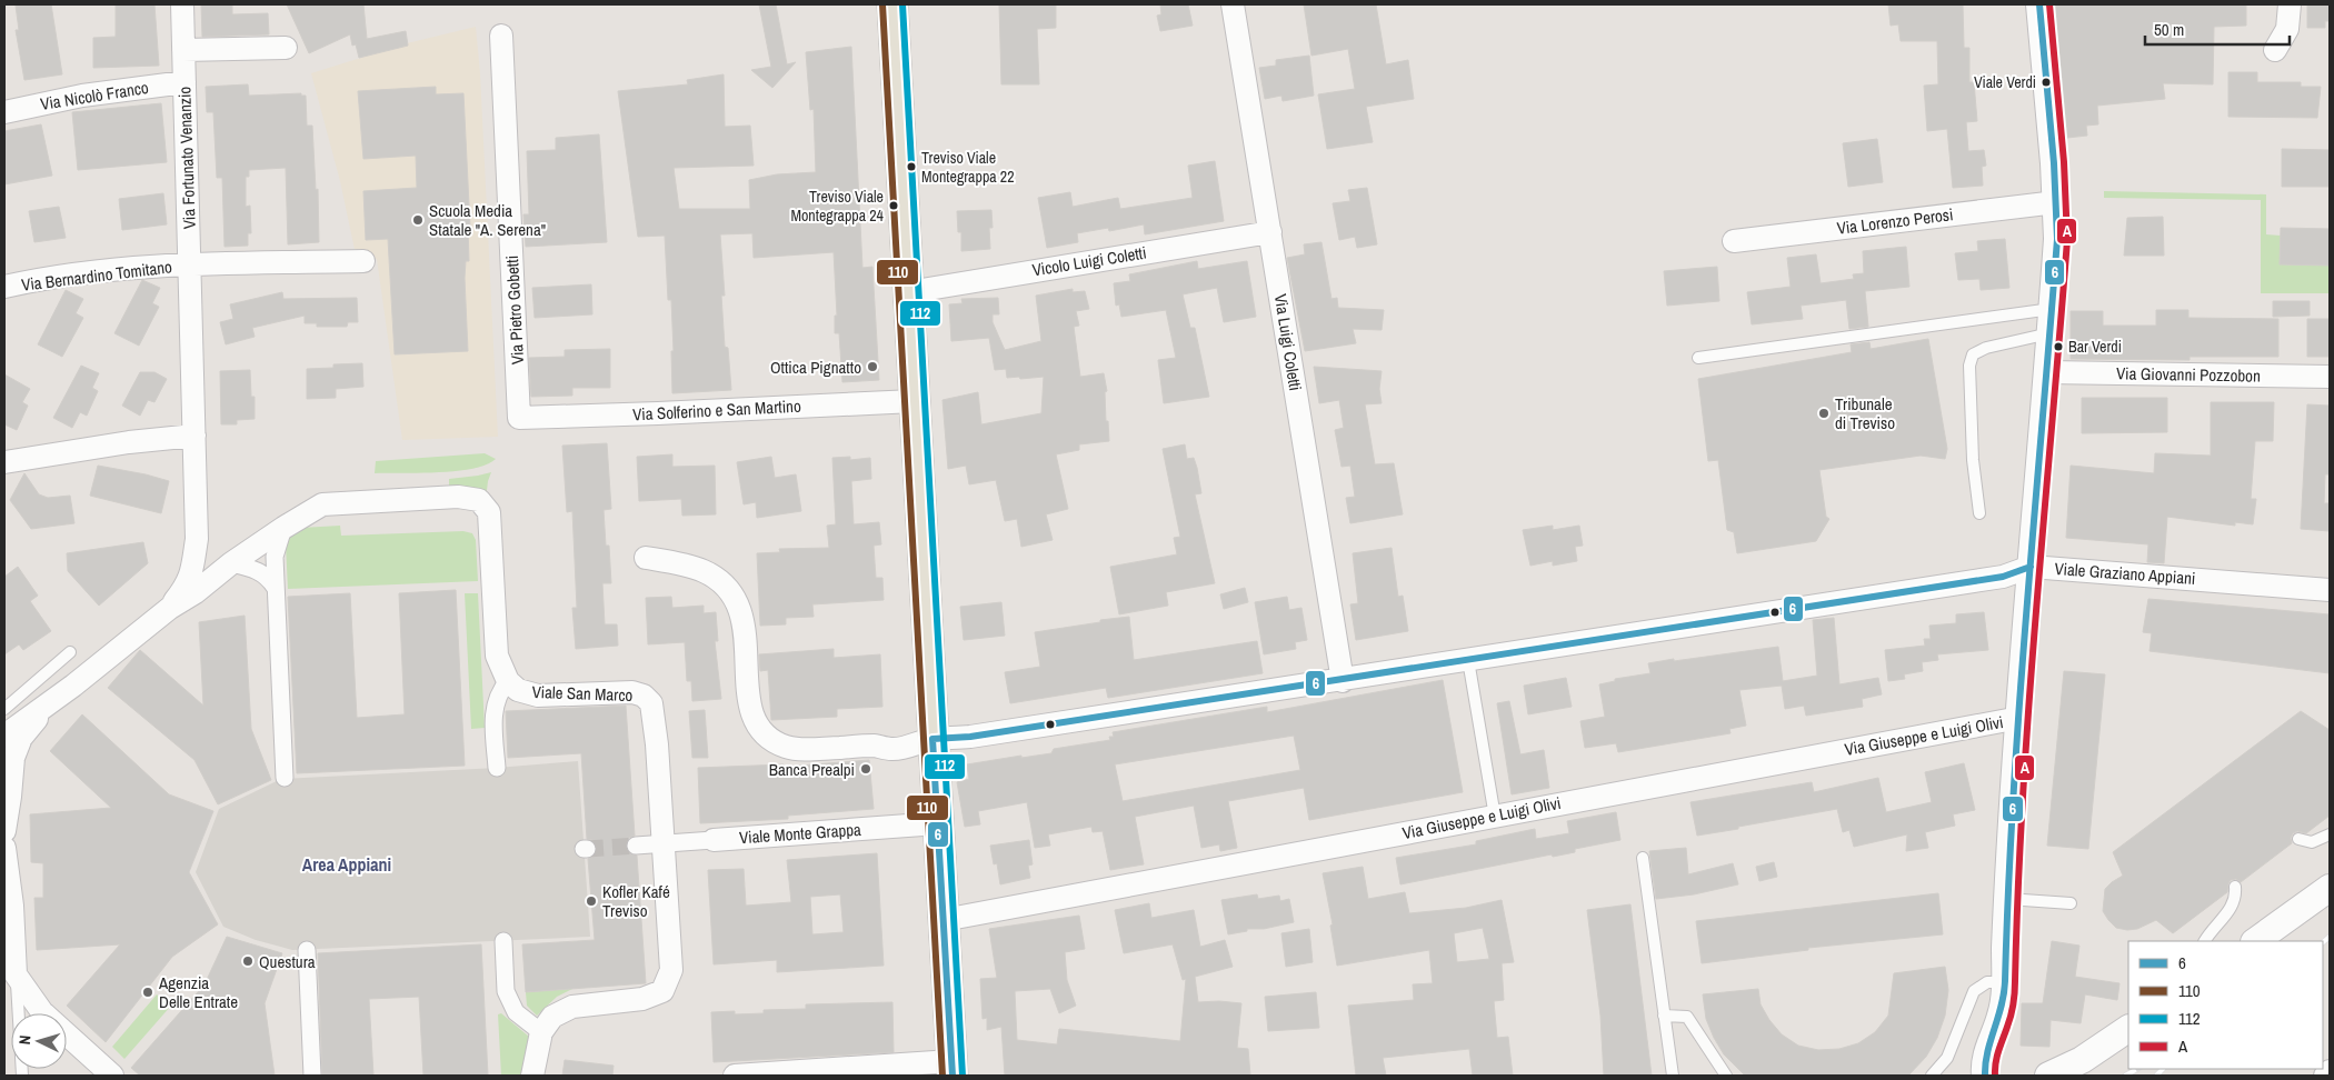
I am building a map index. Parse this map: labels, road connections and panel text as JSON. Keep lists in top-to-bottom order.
{
  "streets": {
    "street": [
      "Via Nicolò Franco",
      "Via Fortunato Venanzio",
      "Via Lorenzo Perosi",
      "Vicolo Luigi Coletti",
      "Via Bernardino Tomitano",
      "Via Pietro Gobetti",
      "Via Luigi Coletti",
      "Via Giovanni Pozzobon",
      "Via Solferino e San Martino",
      "Viale Graziano Appiani",
      "Viale San Marco",
      "Via Giuseppe e Luigi Olivi",
      "Viale Monte Grappa"
    ]
  },
  "crossings": [
    ["Via Nicolò Franco", "Via Fortunato Venanzio"],
    ["Via Fortunato Venanzio", "Via Bernardino Tomitano"],
    ["Via Fortunato Venanzio", "Viale San Marco"],
    ["Vicolo Luigi Coletti", "Via Luigi Coletti"],
    ["Via Pietro Gobetti", "Via Solferino e San Martino"],
    ["Via Luigi Coletti", "Viale Graziano Appiani"],
    ["Viale San Marco", "Viale Monte Grappa"]
  ],
  "districts": ["Area Appiani"],
  "places": [
    "Viale Verdi",
    "Treviso Viale Montegrappa 22",
    "Treviso Viale Montegrappa 24",
    "Scuola Media Statale \"A. Serena\"",
    "Bar Verdi",
    "Ottica Pignatto",
    "Tribunale di Treviso",
    "Banca Prealpi",
    "Kofler Kafé Treviso",
    "Questura",
    "Agenzia Delle Entrate"
  ],
  "lines": [
    "transit line 6",
    "transit line 110",
    "transit line 112",
    "transit line A"
  ],
  "legend": [
    "6",
    "110",
    "112",
    "A"
  ],
  "scale_bar": "50 m",
  "north": "left"
}
